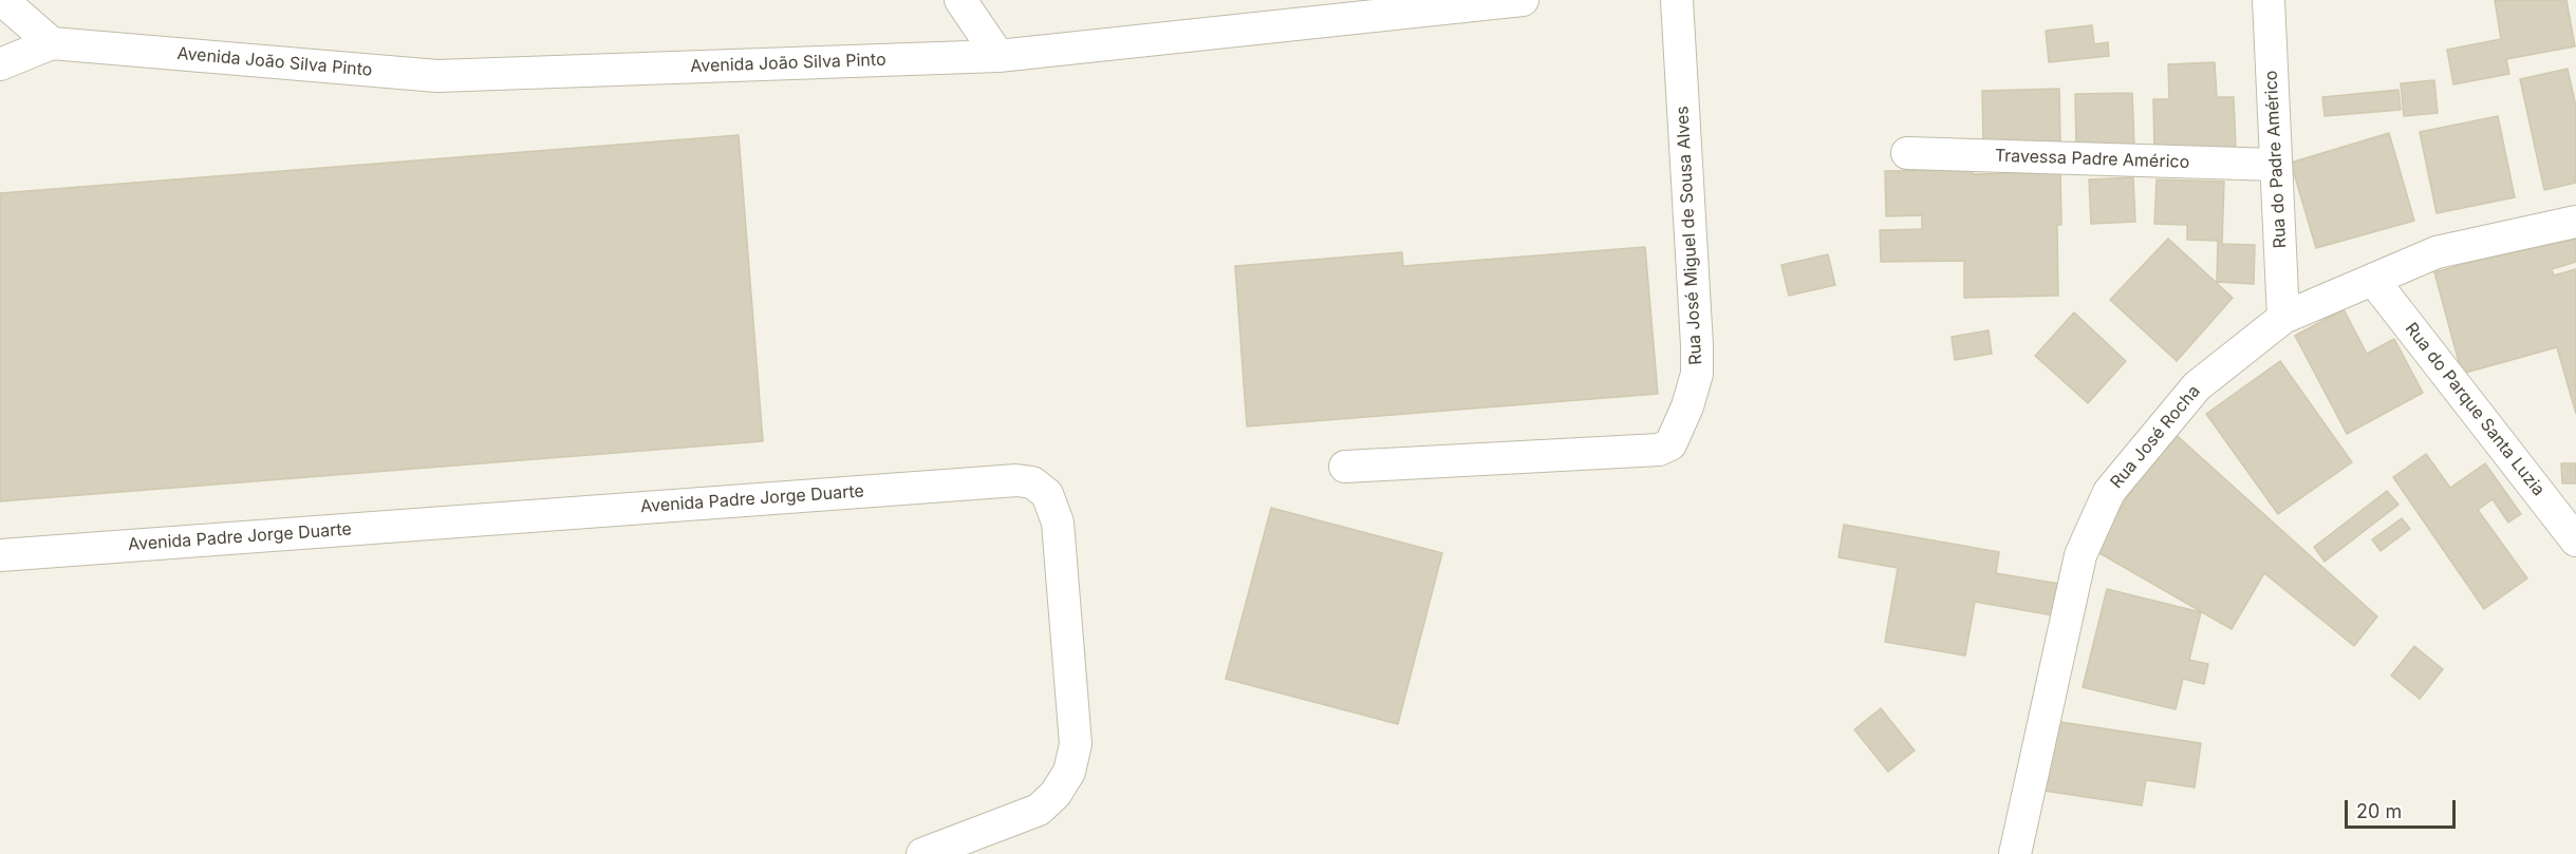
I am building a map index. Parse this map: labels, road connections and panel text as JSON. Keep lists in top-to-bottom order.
{
  "streets": {
    "street": [
      "Avenida João Silva Pinto",
      "Travessa Padre Américo",
      "Rua do Padre Américo",
      "Rua José Miguel de Sousa Alves",
      "Rua do Parque Santa Luzia",
      "Rua José Rocha",
      "Avenida Padre Jorge Duarte"
    ]
  },
  "crossings": [
    ["Travessa Padre Américo", "Rua do Padre Américo"],
    ["Rua do Padre Américo", "Rua José Rocha"],
    ["Rua do Parque Santa Luzia", "Rua José Rocha"]
  ],
  "scale_bar": "20 m"
}
